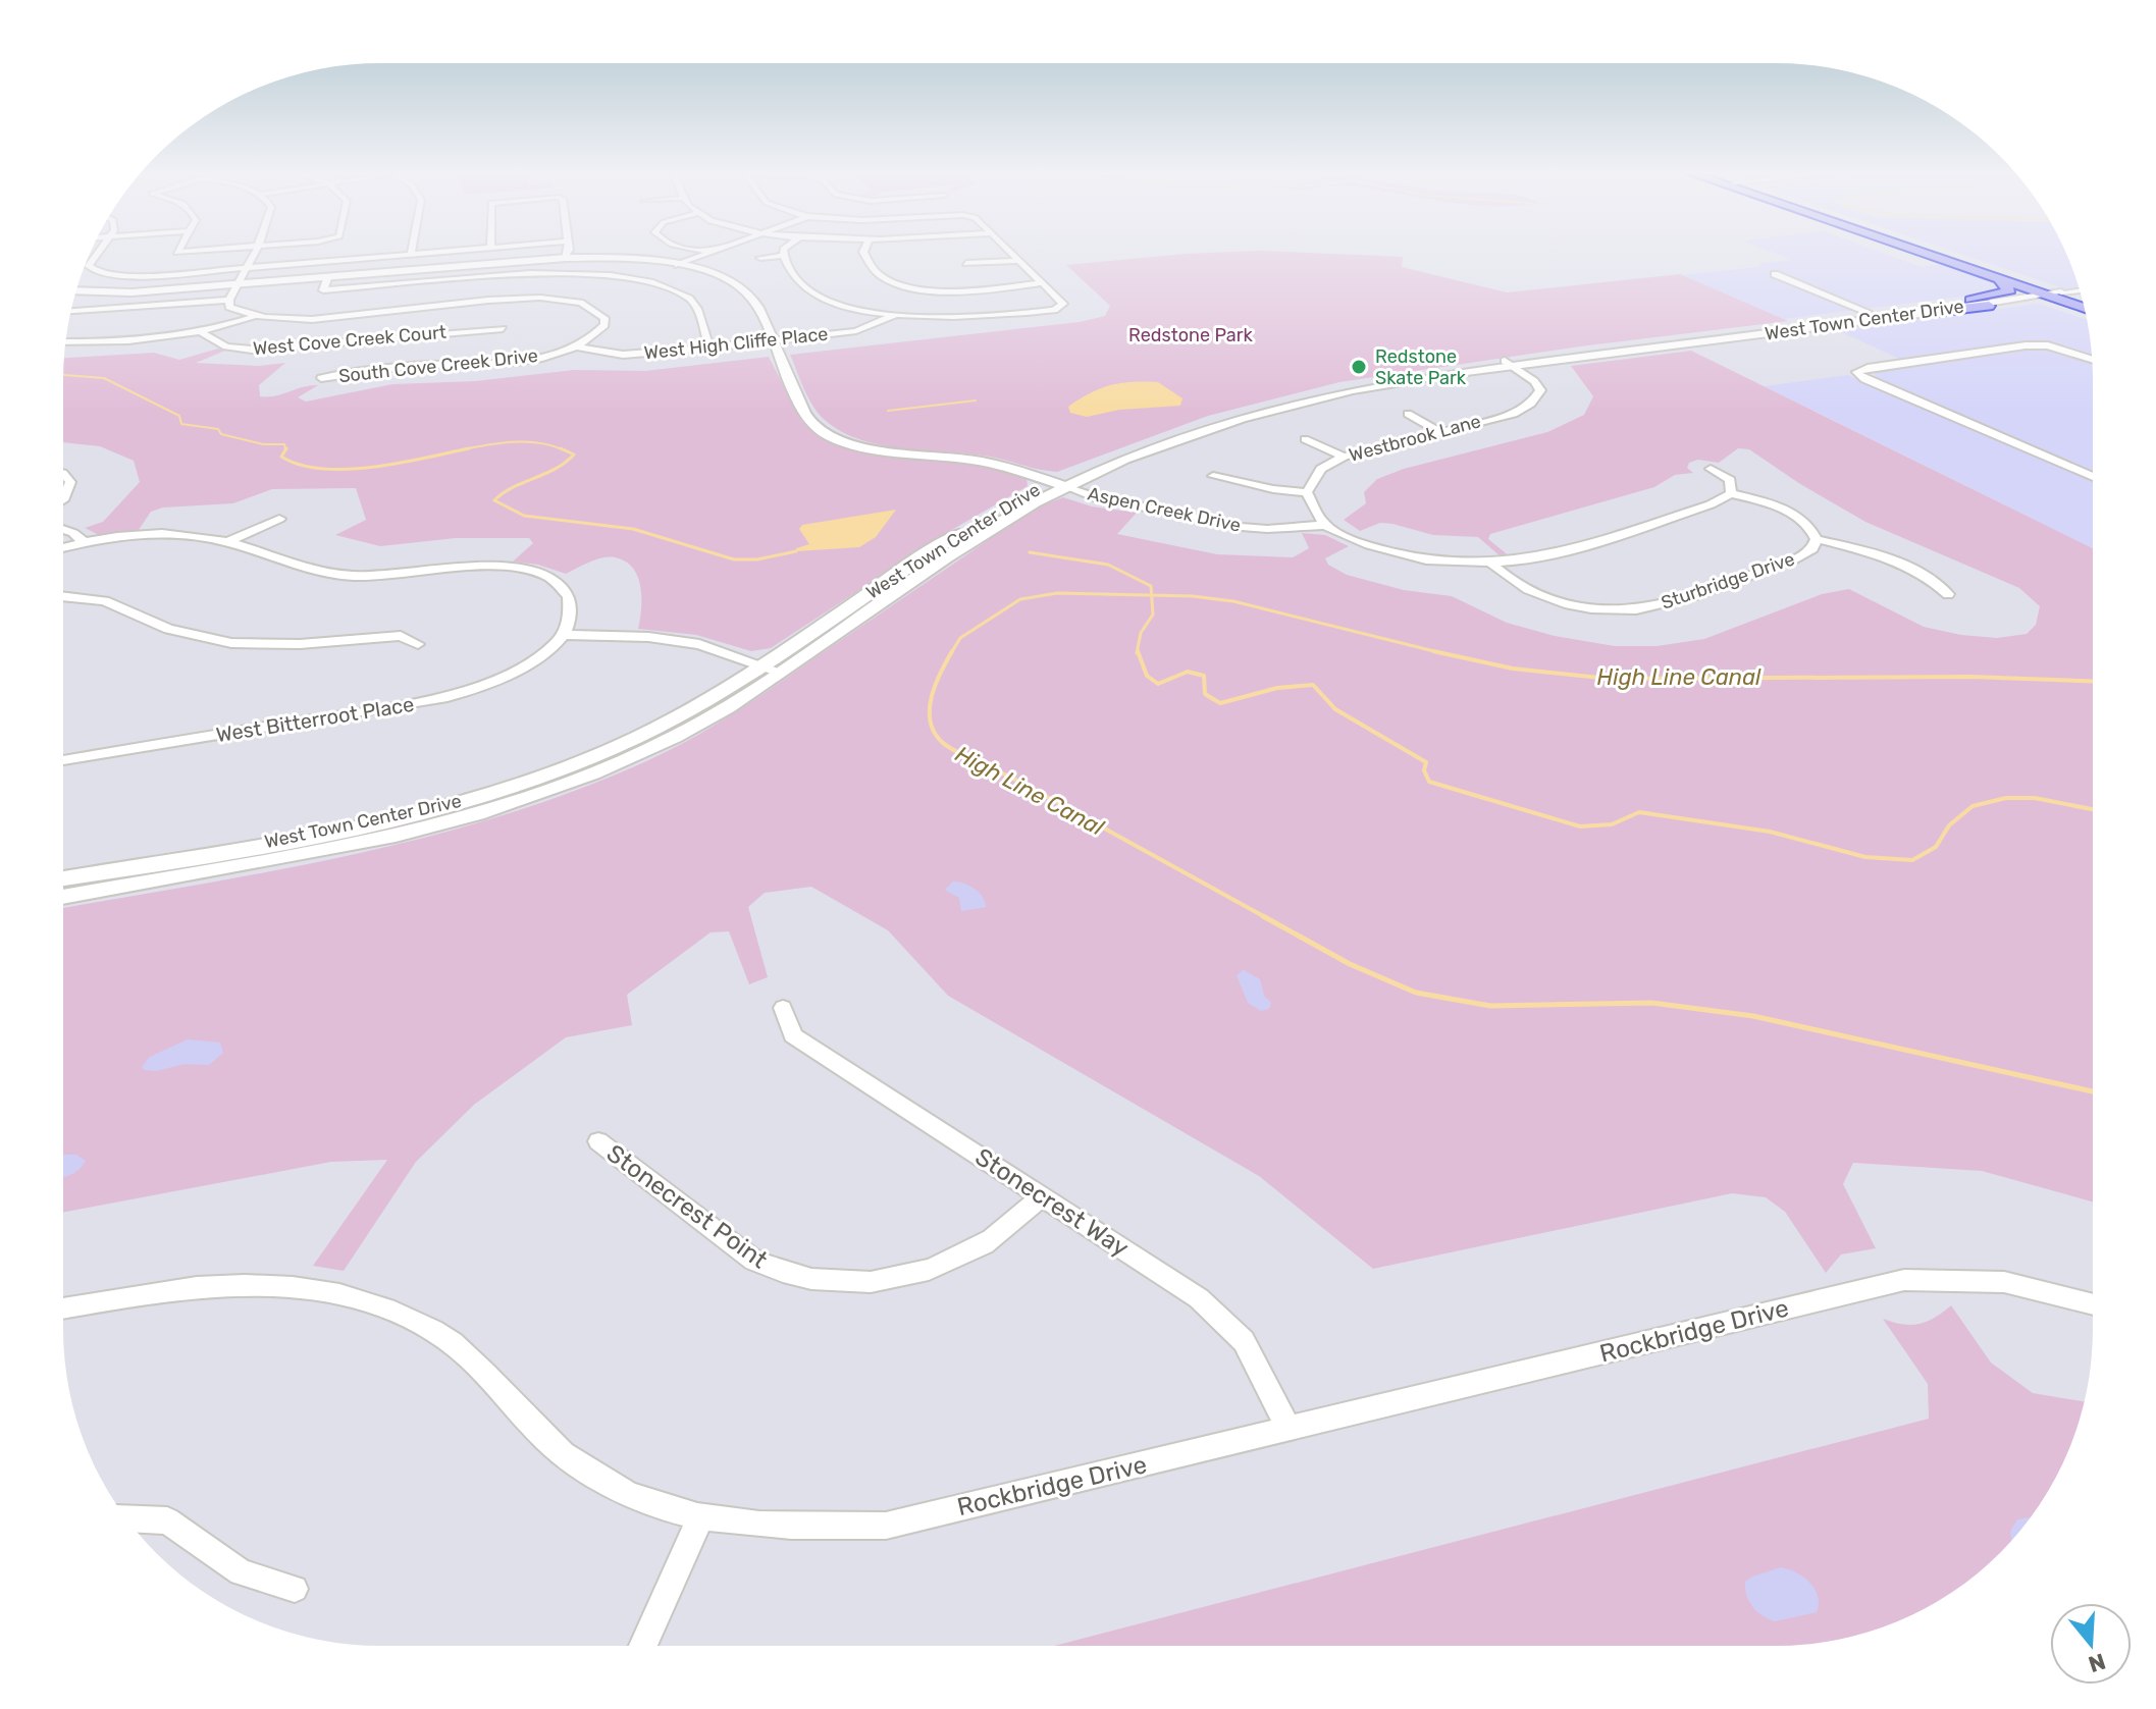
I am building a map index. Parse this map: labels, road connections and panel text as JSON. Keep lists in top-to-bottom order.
{
  "streets": {
    "street": [
      "West Town Center Drive",
      "West Cove Creek Court",
      "West High Cliffe Place",
      "South Cove Creek Drive",
      "Westbrook Lane",
      "Aspen Creek Drive",
      "Sturbridge Drive",
      "West Bitterroot Place",
      "Stonecrest Way",
      "Stonecrest Point",
      "Rockbridge Drive"
    ]
  },
  "crossings": [
    ["West Town Center Drive", "Westbrook Lane"],
    ["West Town Center Drive", "Aspen Creek Drive"],
    ["West High Cliffe Place", "South Cove Creek Drive"],
    ["West High Cliffe Place", "Aspen Creek Drive"],
    ["Stonecrest Way", "Stonecrest Point"],
    ["Stonecrest Way", "Rockbridge Drive"]
  ],
  "water": ["High Line Canal"],
  "parks": ["Redstone Park"],
  "places": ["Redstone Skate Park"],
  "north": "bottom"
}
